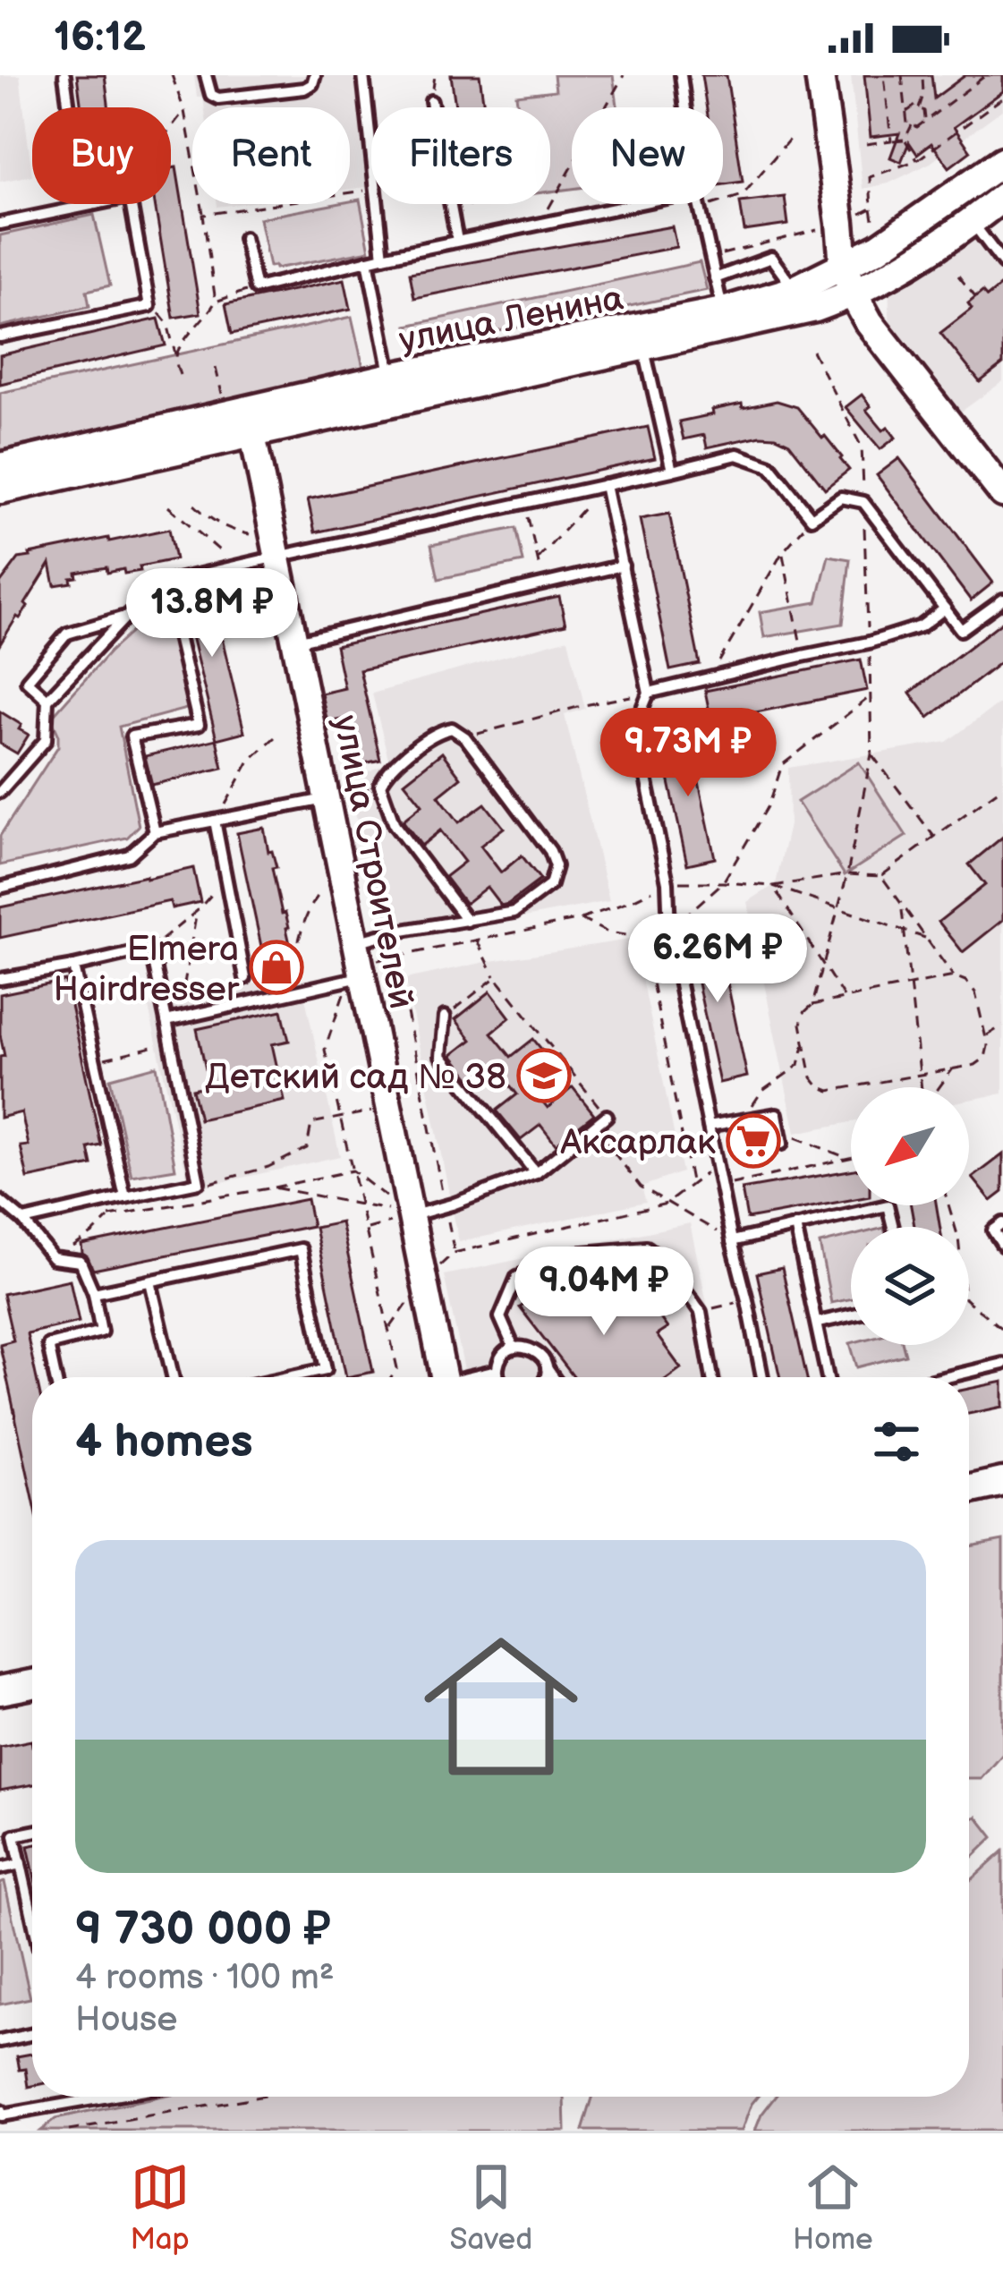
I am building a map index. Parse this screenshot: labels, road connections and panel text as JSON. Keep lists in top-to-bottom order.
{
  "streets": {
    "main road": ["улица Ленина"],
    "street": ["улица Строителей"]
  },
  "crossings": [
    ["улица Ленина", "улица Строителей"]
  ],
  "places": {
    "shop": ["Elmera Hairdresser"],
    "school or university": ["Детский сад № 38"],
    "supermarket": ["Аксарлак"]
  },
  "north": "bottom left",
  "page": {
    "status": "16:12",
    "chip": [
      "Buy",
      "Rent",
      "Filters",
      "New"
    ],
    "price": [
      "13.8M ₽",
      "9.73M ₽",
      "6.26M ₽",
      "9.04M ₽"
    ],
    "heading": "4 homes",
    "list": [
      {
        "name": "9 730 000 ₽",
        "note": "4 rooms · 100 m² · House"
      }
    ],
    "tabs": ["Map", "Saved", "Home"]
  }
}
